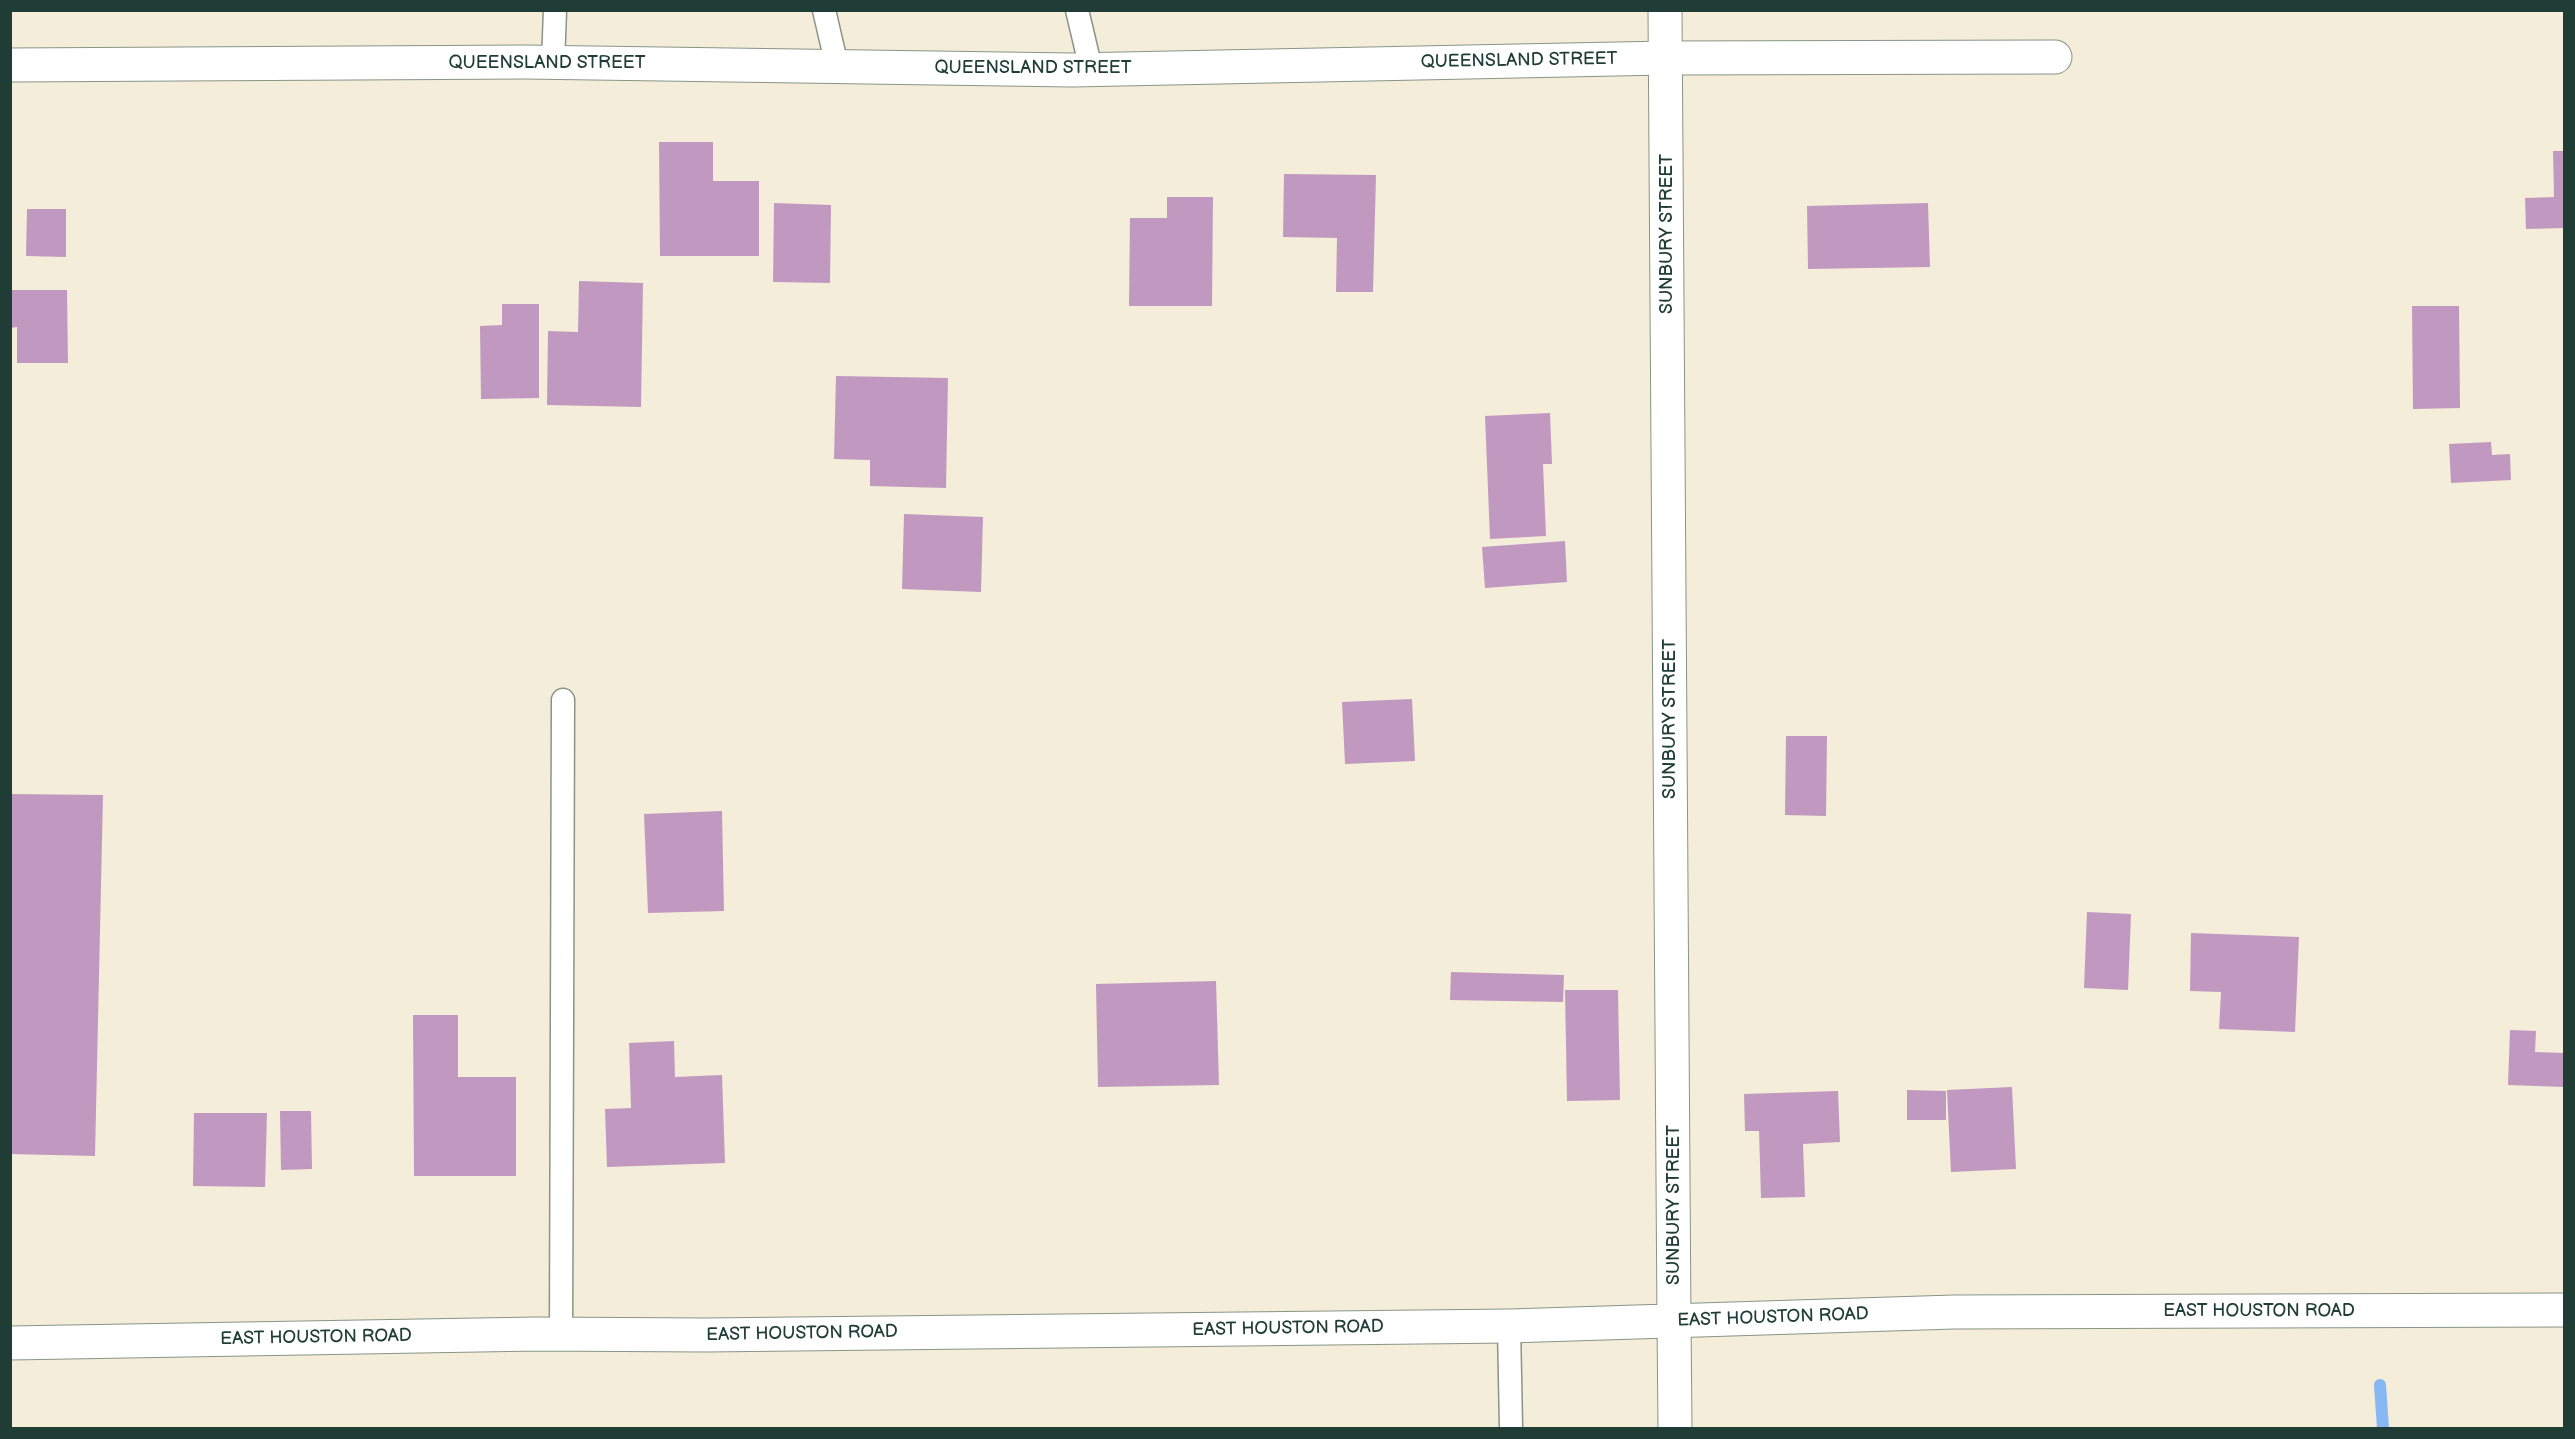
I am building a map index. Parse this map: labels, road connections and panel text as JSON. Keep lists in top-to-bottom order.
{
  "streets": {
    "street": ["QUEENSLAND STREET", "SUNBURY STREET", "EAST HOUSTON ROAD"]
  },
  "crossings": [
    ["QUEENSLAND STREET", "SUNBURY STREET"],
    ["SUNBURY STREET", "EAST HOUSTON ROAD"]
  ]
}
